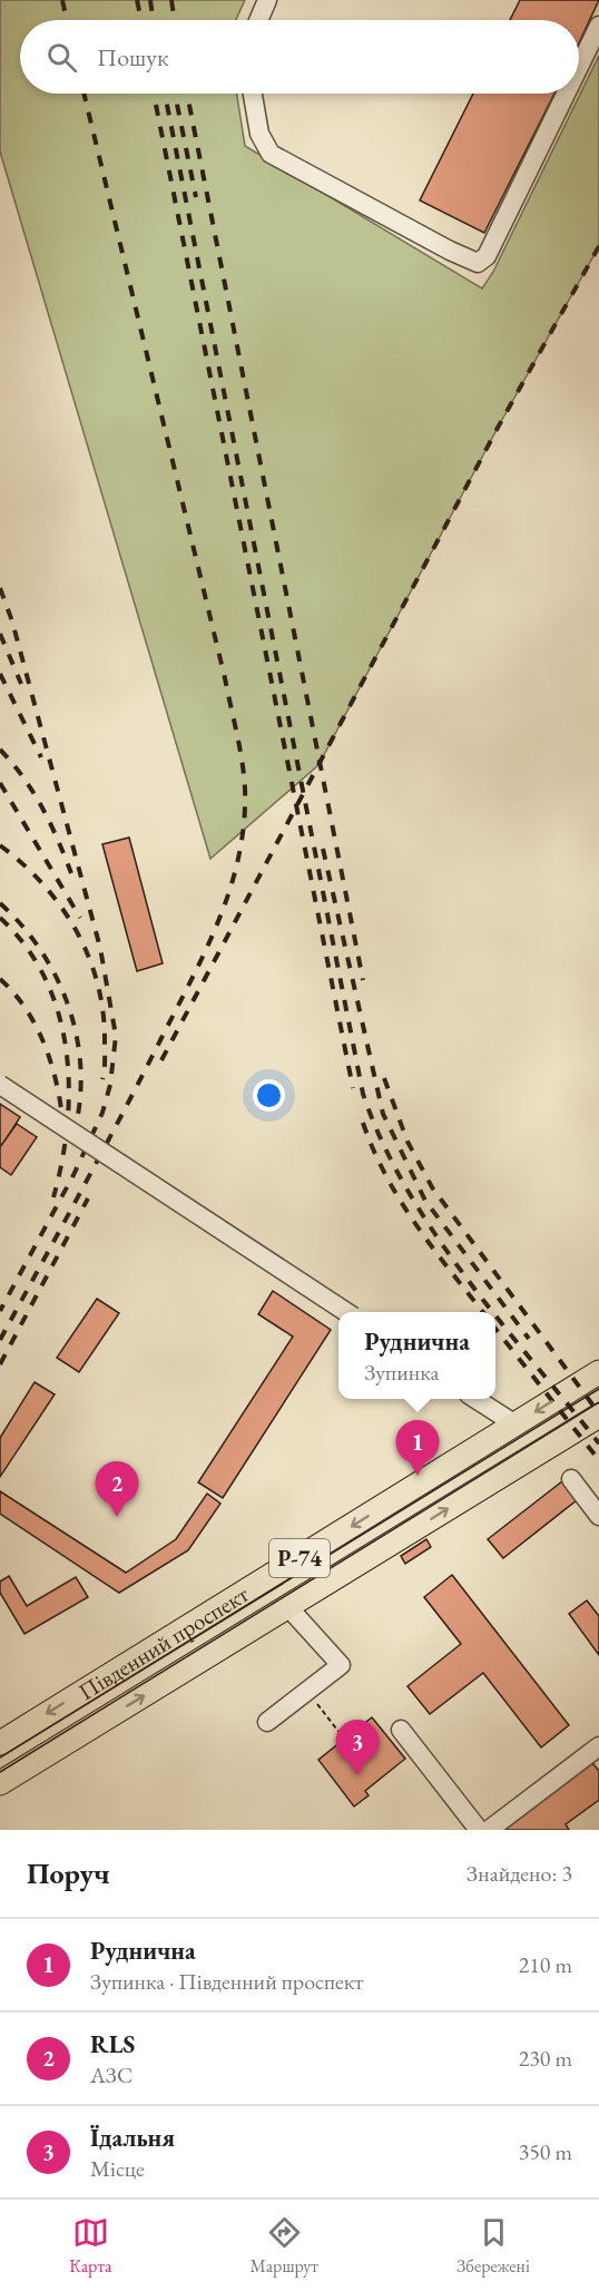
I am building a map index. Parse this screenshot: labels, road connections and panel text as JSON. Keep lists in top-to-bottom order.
{
  "streets": {
    "main road": ["Р-74", "Південний проспект"]
  },
  "page": {
    "search": "Пошук",
    "popup": ["Руднична", "Зупинка"],
    "pins": ["1", "2", "3"],
    "heading": ["Поруч", "Знайдено: 3"],
    "list": [
      {
        "mark": "1",
        "name": "Руднична",
        "note": "Зупинка · Південний проспект",
        "value": "210 m"
      },
      {
        "mark": "2",
        "name": "RLS",
        "note": "АЗС",
        "value": "230 m"
      },
      {
        "mark": "3",
        "name": "Їдальня",
        "note": "Місце",
        "value": "350 m"
      }
    ],
    "nav": ["Карта", "Маршрут", "Збережені"]
  }
}
